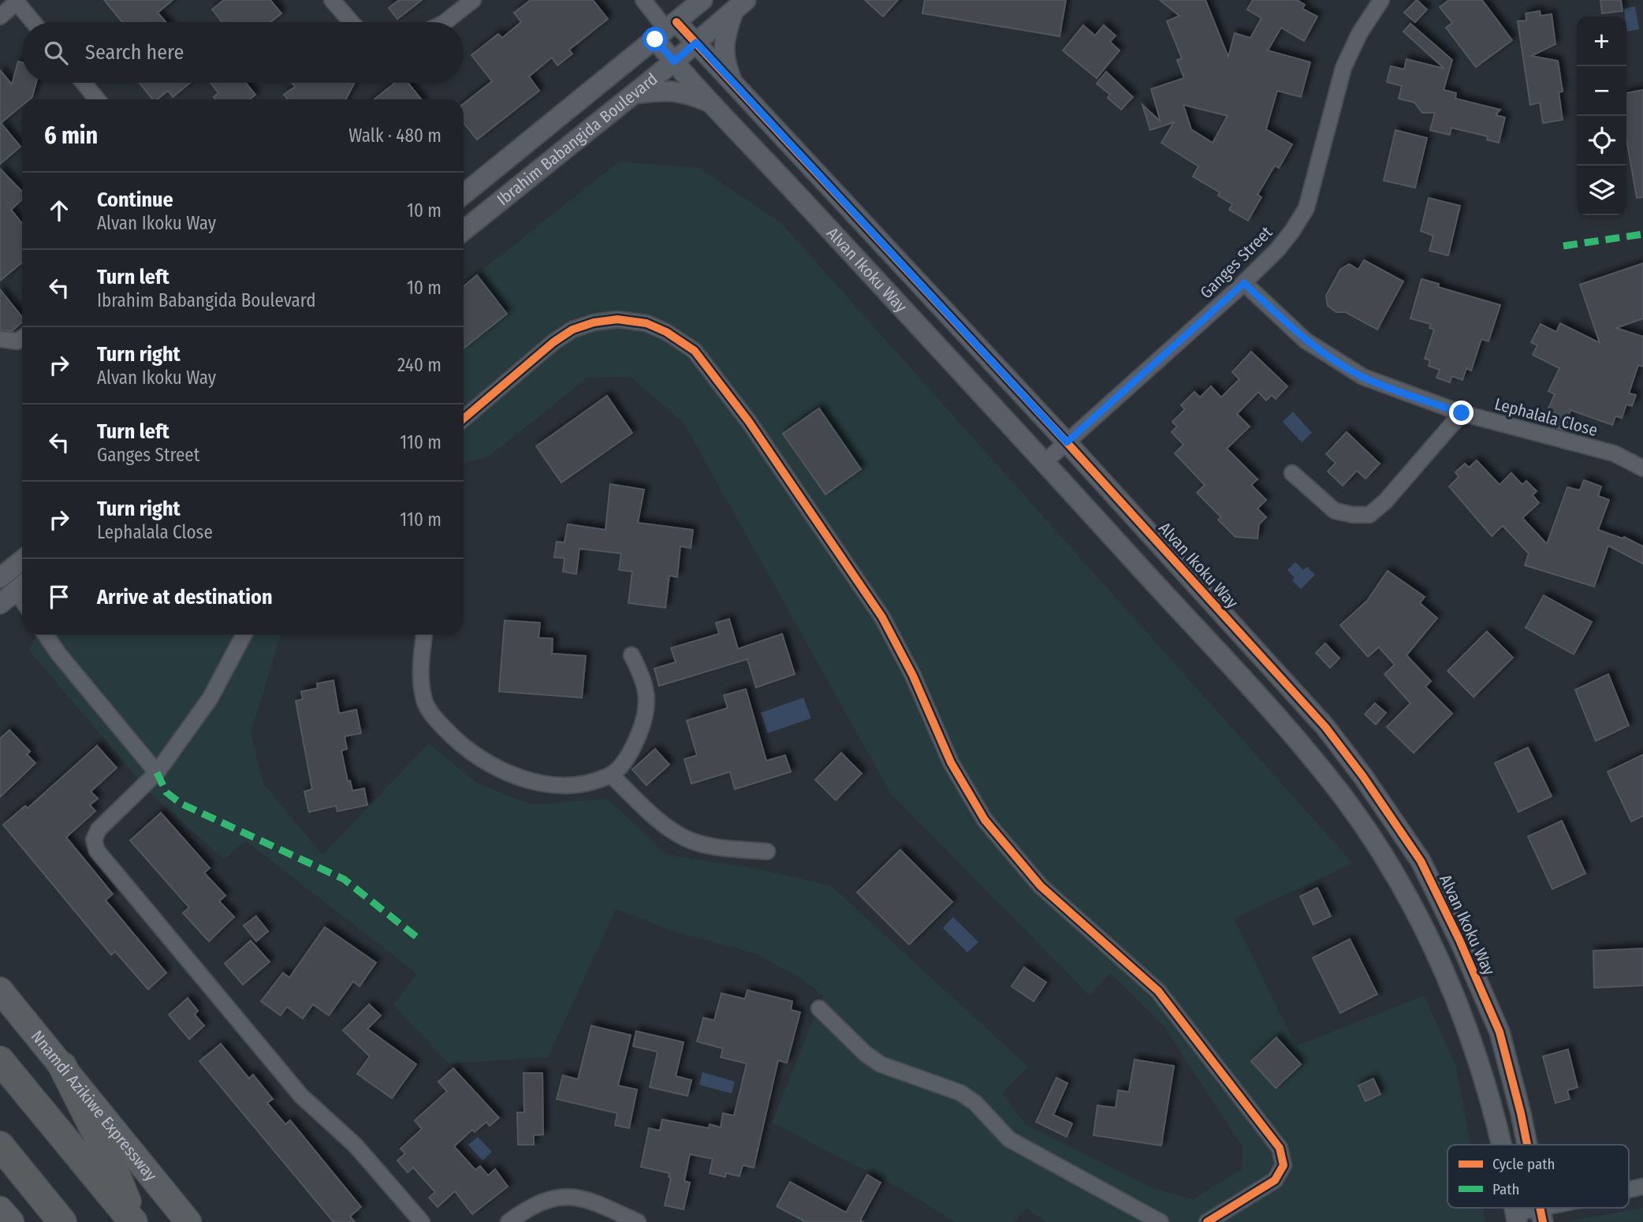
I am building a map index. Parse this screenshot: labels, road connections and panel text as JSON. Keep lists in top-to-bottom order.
{
  "streets": {
    "highway": ["Nnamdi Azikiwe Expressway"],
    "street": [
      "Ibrahim Babangida Boulevard",
      "Ganges Street",
      "Alvan Ikoku Way",
      "Lephalala Close"
    ]
  },
  "crossings": [
    ["Ibrahim Babangida Boulevard", "Alvan Ikoku Way"],
    ["Ganges Street", "Alvan Ikoku Way"],
    ["Ganges Street", "Lephalala Close"]
  ],
  "legend": ["Cycle path", "Path"],
  "page": {
    "map_buttons": ["+", "−"],
    "search": "Search here",
    "heading": ["6 min", "Walk · 480 m"],
    "list": [
      ["Continue", "Alvan Ikoku Way", "10 m"],
      ["Turn left", "Ibrahim Babangida Boulevard", "10 m"],
      ["Turn right", "Alvan Ikoku Way", "240 m"],
      ["Turn left", "Ganges Street", "110 m"],
      ["Turn right", "Lephalala Close", "110 m"],
      "Arrive at destination"
    ]
  }
}
